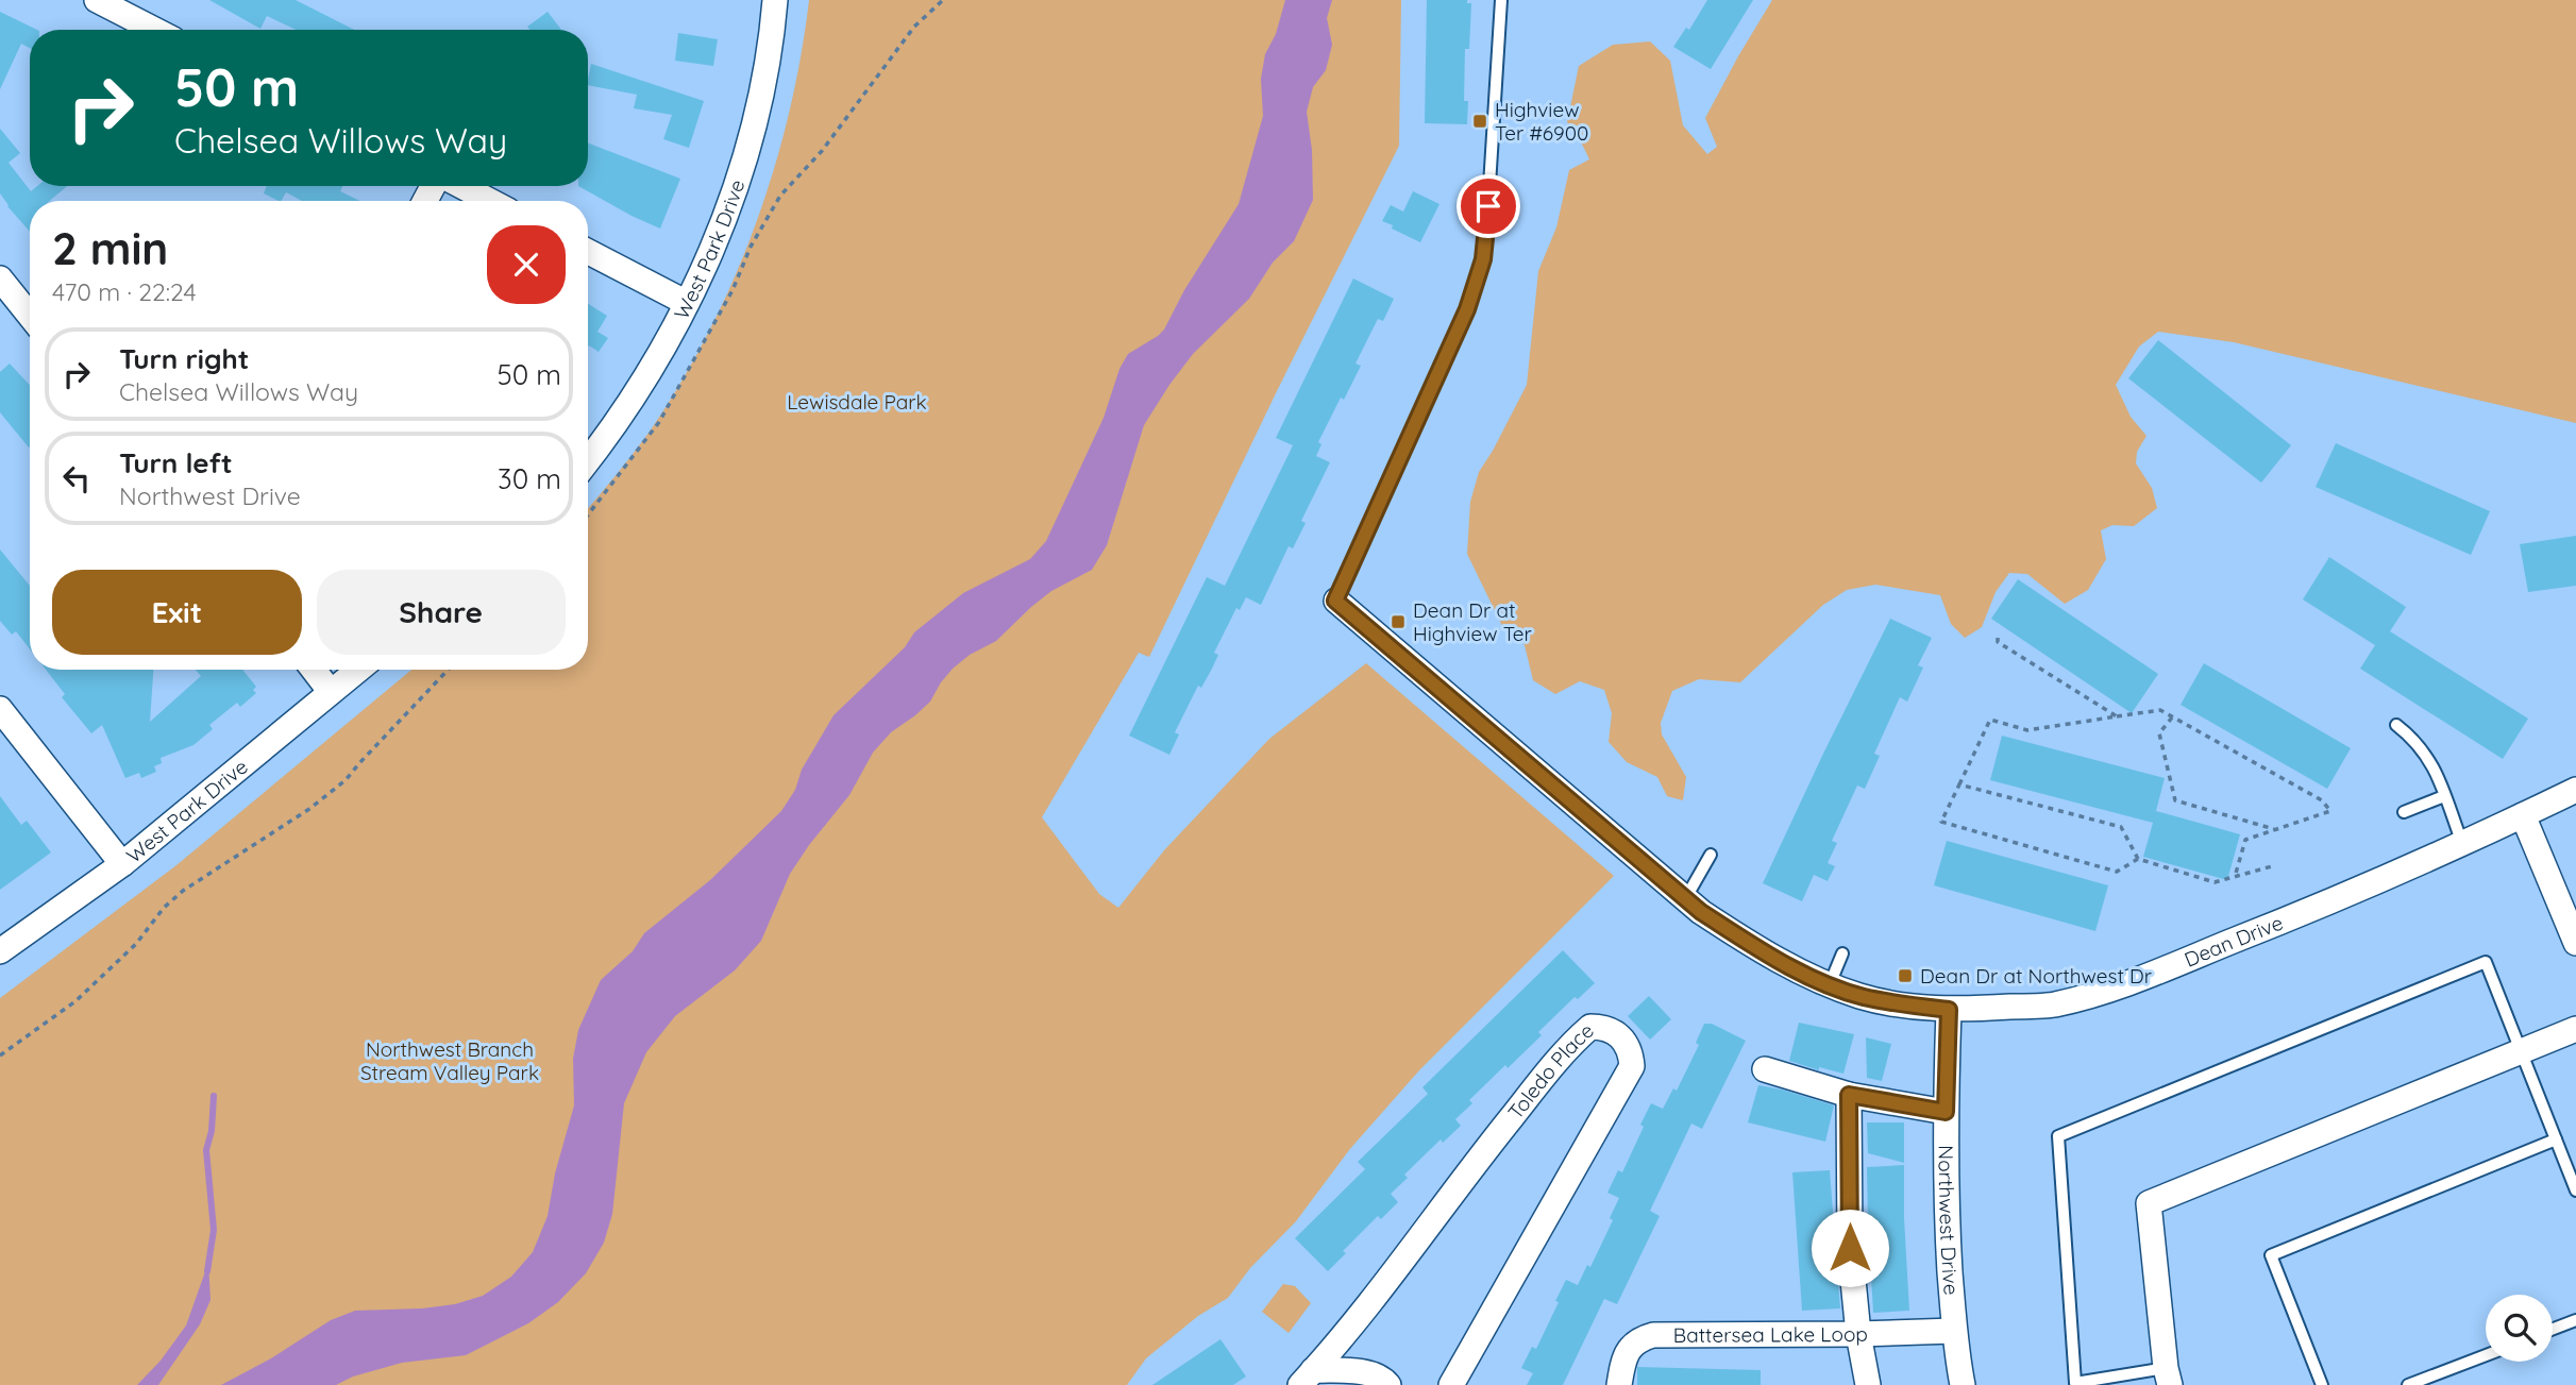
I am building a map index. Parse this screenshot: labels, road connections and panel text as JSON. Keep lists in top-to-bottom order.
{
  "streets": {
    "street": [
      "West Park Drive",
      "Dean Drive",
      "Toledo Place",
      "Northwest Drive",
      "Battersea Lake Loop"
    ]
  },
  "crossings": [
    ["Dean Drive", "Northwest Drive"],
    ["Northwest Drive", "Battersea Lake Loop"]
  ],
  "parks": ["Lewisdale Park", "Northwest Branch Stream Valley Park"],
  "places": {
    "transit": ["Highview Ter #6900", "Dean Dr at Highview Ter", "Dean Dr at Northwest Dr"]
  },
  "page": {
    "turn": ["50 m", "Chelsea Willows Way"],
    "heading": ["2 min", "470 m · 22:24"],
    "list": [
      {
        "name": "Turn right",
        "note": "Chelsea Willows Way",
        "value": "50 m"
      },
      {
        "name": "Turn left",
        "note": "Northwest Drive",
        "value": "30 m"
      }
    ],
    "buttons": ["Exit", "Share"]
  }
}
